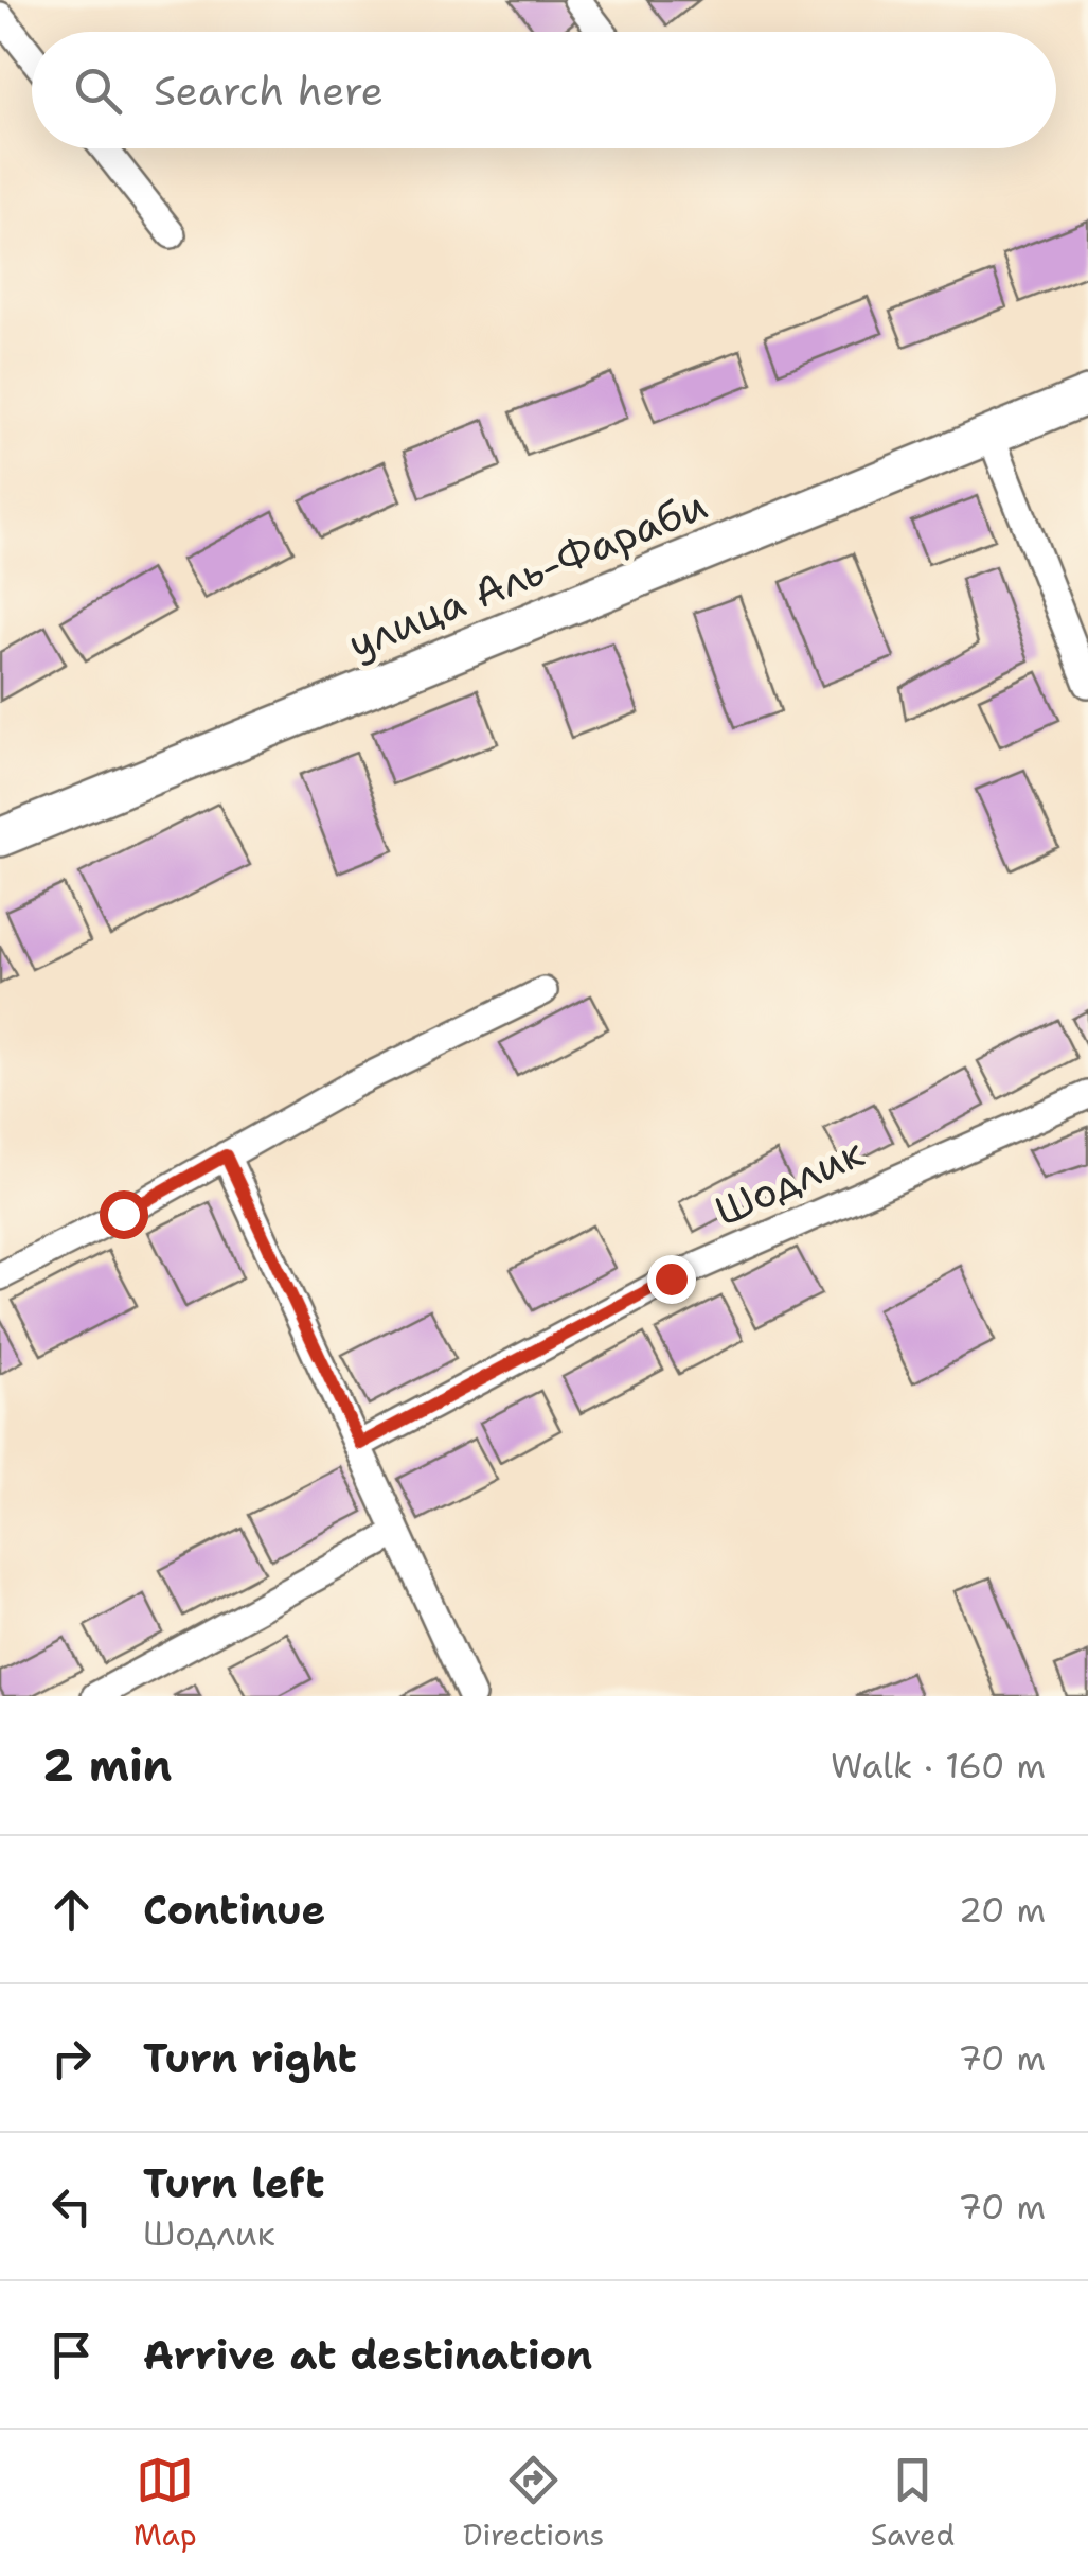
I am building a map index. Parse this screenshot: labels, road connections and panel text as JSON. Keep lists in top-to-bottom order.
{
  "streets": {
    "main road": ["улица Аль-Фараби"],
    "street": ["Шодлик"]
  },
  "page": {
    "search": "Search here",
    "heading": ["2 min", "Walk · 160 m"],
    "list": [
      ["Continue", "20 m"],
      ["Turn right", "70 m"],
      ["Turn left", "Шодлик", "70 m"],
      "Arrive at destination"
    ],
    "nav": ["Map", "Directions", "Saved"]
  }
}
